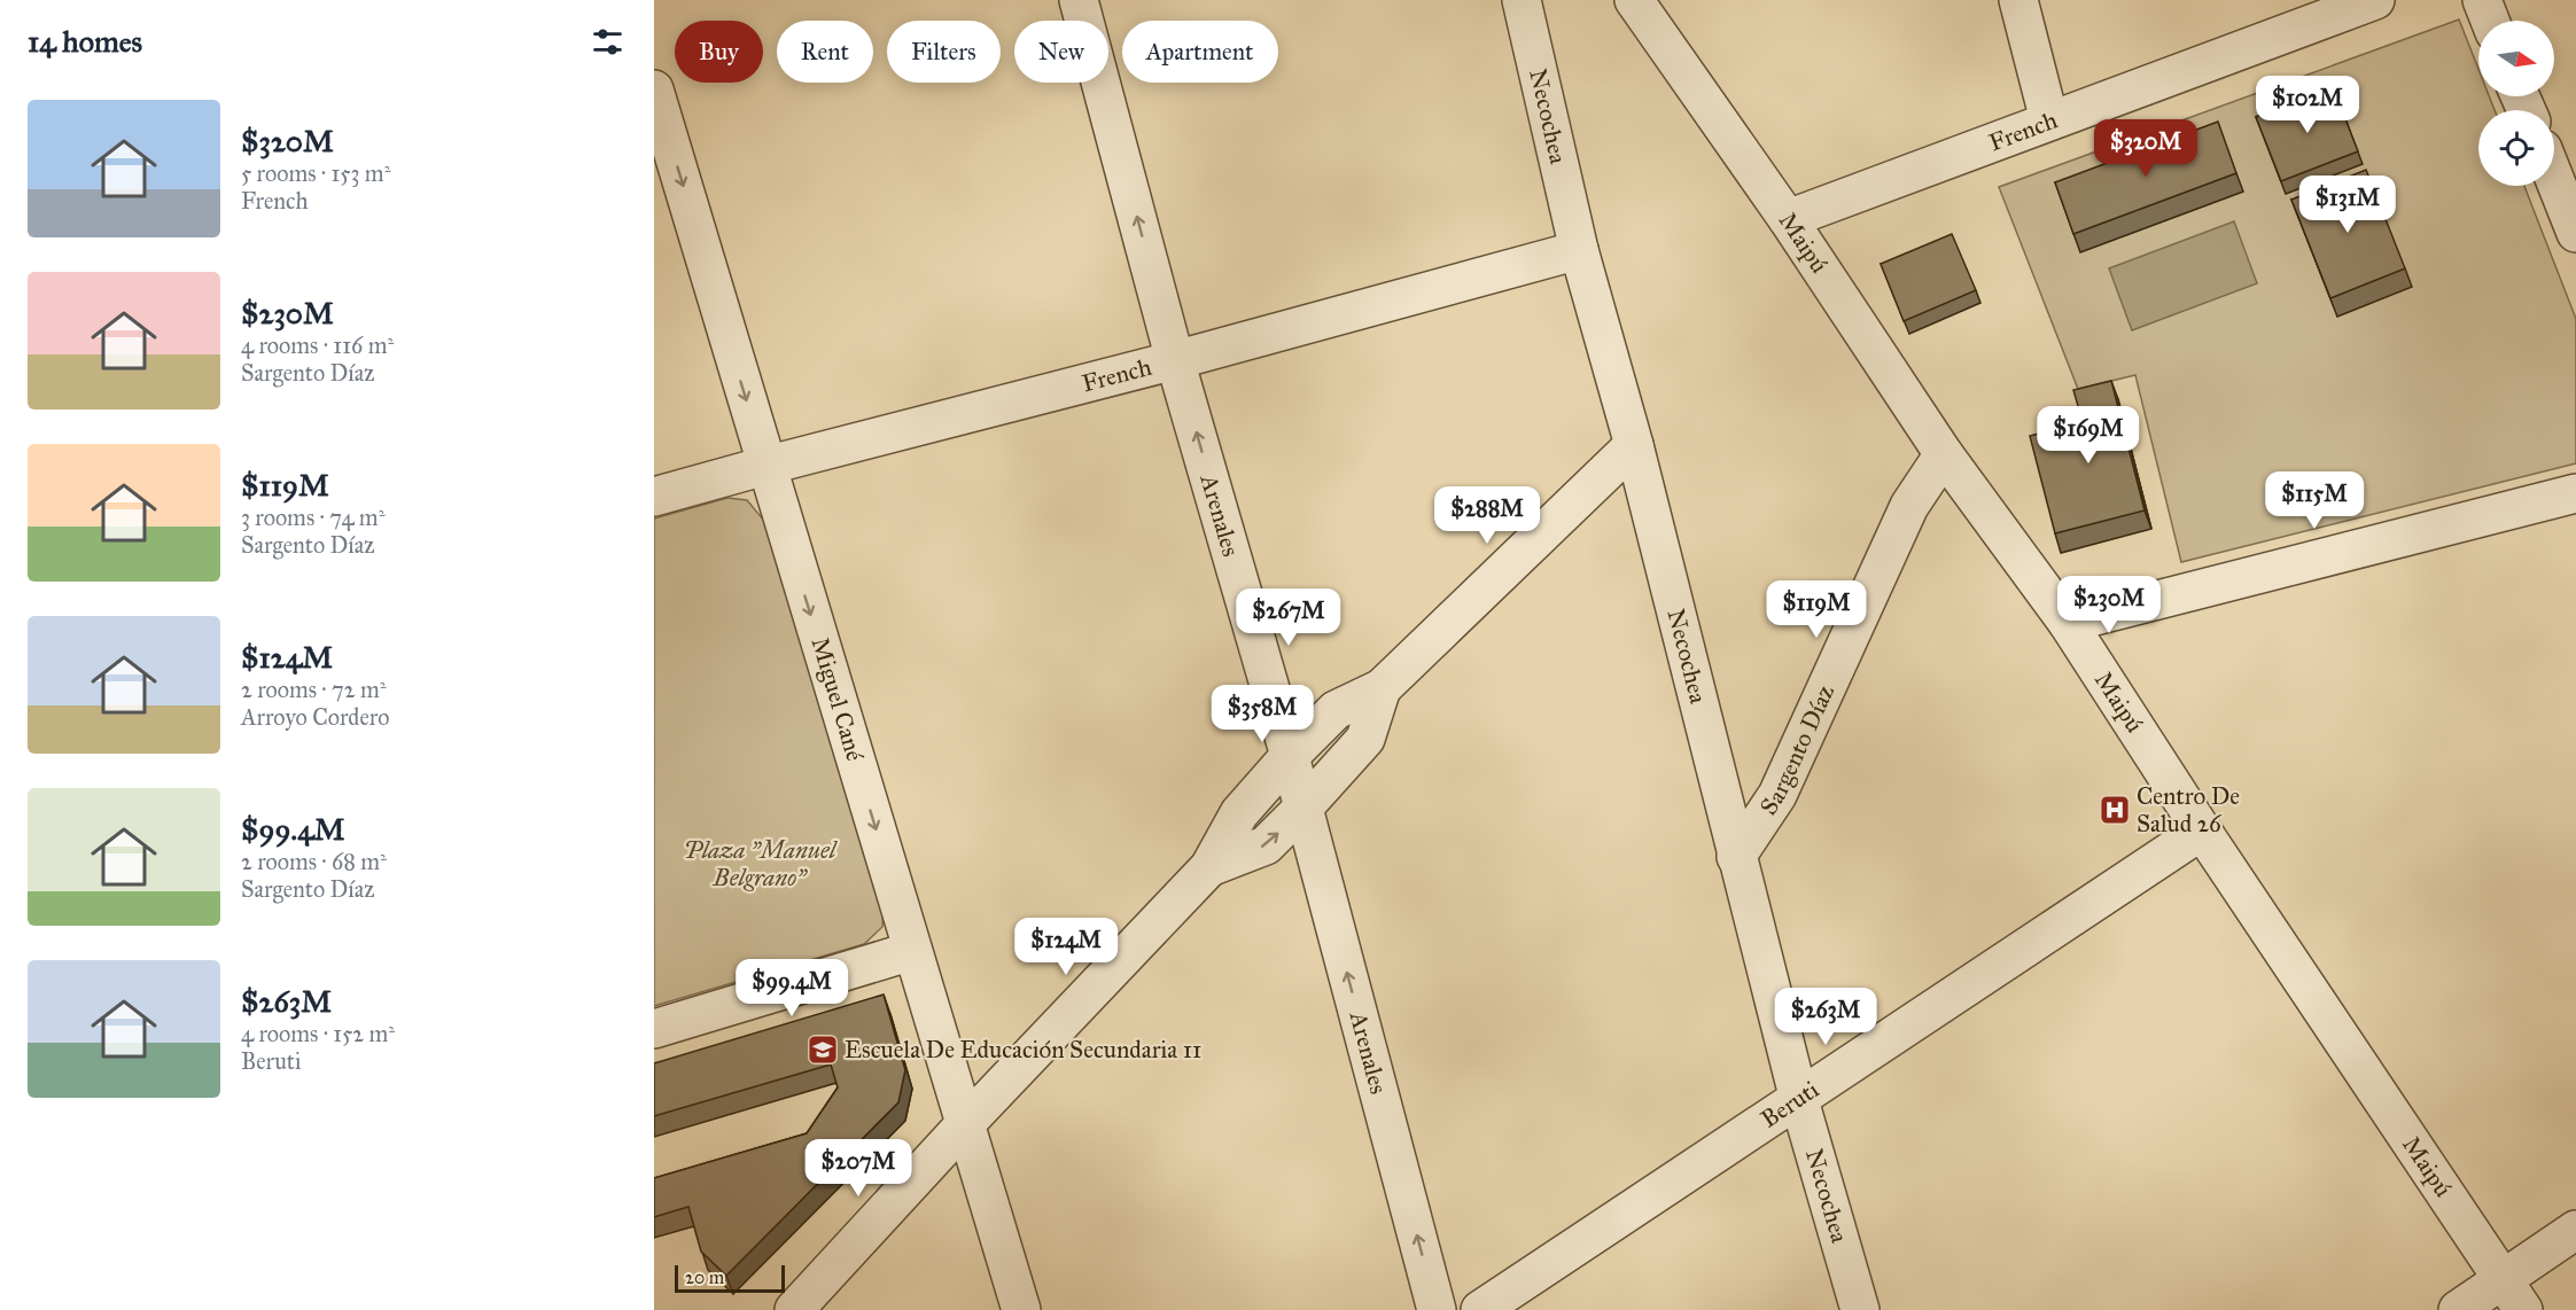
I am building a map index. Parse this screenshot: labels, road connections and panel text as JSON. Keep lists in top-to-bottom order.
{
  "streets": {
    "street": [
      "Necochea",
      "French",
      "Maipú",
      "Arenales",
      "Miguel Cané",
      "Sargento Díaz",
      "Beruti"
    ]
  },
  "crossings": [
    ["Necochea", "French"],
    ["Necochea", "Sargento Díaz"],
    ["Necochea", "Beruti"],
    ["French", "Maipú"],
    ["French", "Arenales"],
    ["French", "Miguel Cané"],
    ["Maipú", "Sargento Díaz"],
    ["Maipú", "Beruti"]
  ],
  "one_way": ["Arenales", "Miguel Cané"],
  "parks": ["Plaza \"Manuel Belgrano\""],
  "places": {
    "hospital": ["Centro De Salud 26"],
    "school or university": ["Escuela De Educación Secundaria 11"]
  },
  "scale_bar": "20 m",
  "north": "right",
  "page": {
    "heading": "14 homes",
    "chip": [
      "Buy",
      "Rent",
      "Filters",
      "New",
      "Apartment"
    ],
    "price": [
      "$102M",
      "$320M",
      "$131M",
      "$169M",
      "$115M",
      "$288M",
      "$230M",
      "$119M",
      "$267M",
      "$358M",
      "$124M",
      "$99.4M",
      "$263M",
      "$207M"
    ],
    "list": [
      {
        "name": "$320M",
        "note": "5 rooms · 153 m² · French"
      },
      {
        "name": "$230M",
        "note": "4 rooms · 116 m² · Sargento Díaz"
      },
      {
        "name": "$119M",
        "note": "3 rooms · 74 m² · Sargento Díaz"
      },
      {
        "name": "$124M",
        "note": "2 rooms · 72 m² · Arroyo Cordero"
      },
      {
        "name": "$99.4M",
        "note": "2 rooms · 68 m² · Sargento Díaz"
      },
      {
        "name": "$263M",
        "note": "4 rooms · 152 m² · Beruti"
      }
    ],
    "scale": "20 m"
  }
}
